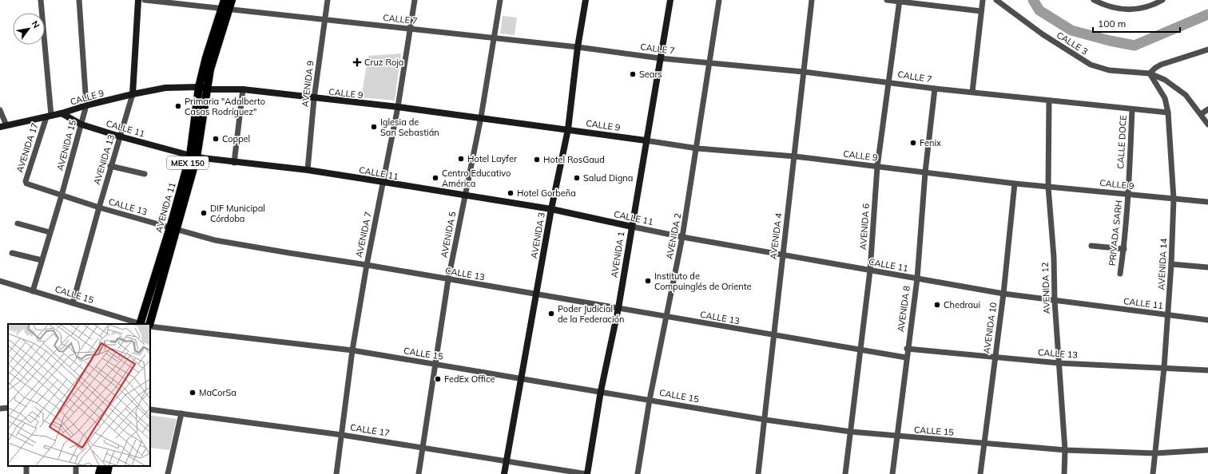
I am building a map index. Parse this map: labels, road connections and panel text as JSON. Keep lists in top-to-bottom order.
{
  "streets": {
    "main road": [
      "CALLE 9",
      "CALLE 11",
      "AVENIDA 13",
      "MEX 150",
      "AVENIDA 11",
      "AVENIDA 3",
      "AVENIDA 1"
    ],
    "street": [
      "CALLE 7",
      "CALLE 3",
      "AVENIDA 9",
      "CALLE DOCE",
      "AVENIDA 15",
      "AVENIDA 17",
      "CALLE 13",
      "AVENIDA 6",
      "PRIVADA SARH",
      "AVENIDA 7",
      "AVENIDA 5",
      "AVENIDA 2",
      "AVENIDA 4",
      "AVENIDA 14",
      "AVENIDA 12",
      "CALLE 15",
      "AVENIDA 8",
      "AVENIDA 10",
      "CALLE 17"
    ]
  },
  "crossings": [
    ["CALLE 7", "AVENIDA 9"],
    ["CALLE 7", "CALLE DOCE"],
    ["CALLE 7", "AVENIDA 11"],
    ["CALLE 7", "AVENIDA 6"],
    ["CALLE 7", "AVENIDA 7"],
    ["CALLE 7", "AVENIDA 5"],
    ["CALLE 7", "AVENIDA 3"],
    ["CALLE 7", "AVENIDA 2"],
    ["CALLE 7", "AVENIDA 4"],
    ["CALLE 7", "AVENIDA 1"],
    ["CALLE 7", "AVENIDA 14"],
    ["CALLE 7", "AVENIDA 12"],
    ["CALLE 7", "AVENIDA 8"],
    ["CALLE 3", "AVENIDA 14"],
    ["AVENIDA 9", "CALLE 9"],
    ["AVENIDA 9", "CALLE 11"],
    ["CALLE 9", "CALLE 11"],
    ["CALLE 9", "CALLE DOCE"],
    ["CALLE 9", "AVENIDA 15"],
    ["CALLE 9", "AVENIDA 17"],
    ["CALLE 9", "AVENIDA 13"],
    ["CALLE 9", "AVENIDA 11"],
    ["CALLE 9", "AVENIDA 6"],
    ["CALLE 9", "PRIVADA SARH"],
    ["CALLE 9", "AVENIDA 7"],
    ["CALLE 9", "AVENIDA 5"],
    ["CALLE 9", "AVENIDA 3"],
    ["CALLE 9", "AVENIDA 2"],
    ["CALLE 9", "AVENIDA 4"],
    ["CALLE 9", "AVENIDA 1"],
    ["CALLE 9", "AVENIDA 14"],
    ["CALLE 9", "AVENIDA 12"],
    ["CALLE 9", "AVENIDA 8"],
    ["CALLE 9", "AVENIDA 10"],
    ["CALLE 11", "AVENIDA 15"],
    ["CALLE 11", "AVENIDA 13"],
    ["CALLE 11", "AVENIDA 11"],
    ["CALLE 11", "AVENIDA 6"],
    ["CALLE 11", "AVENIDA 7"],
    ["CALLE 11", "AVENIDA 5"],
    ["CALLE 11", "AVENIDA 3"],
    ["CALLE 11", "AVENIDA 2"],
    ["CALLE 11", "AVENIDA 4"],
    ["CALLE 11", "AVENIDA 1"],
    ["CALLE 11", "AVENIDA 14"],
    ["CALLE 11", "AVENIDA 12"],
    ["CALLE 11", "AVENIDA 8"],
    ["CALLE 11", "AVENIDA 10"],
    ["CALLE DOCE", "PRIVADA SARH"],
    ["AVENIDA 15", "CALLE 13"],
    ["AVENIDA 15", "CALLE 15"],
    ["AVENIDA 17", "CALLE 13"],
    ["AVENIDA 13", "CALLE 13"],
    ["AVENIDA 13", "CALLE 15"],
    ["CALLE 13", "AVENIDA 11"],
    ["CALLE 13", "AVENIDA 6"],
    ["CALLE 13", "AVENIDA 7"],
    ["CALLE 13", "AVENIDA 5"],
    ["CALLE 13", "AVENIDA 3"],
    ["CALLE 13", "AVENIDA 2"],
    ["CALLE 13", "AVENIDA 4"],
    ["CALLE 13", "AVENIDA 1"],
    ["CALLE 13", "AVENIDA 14"],
    ["CALLE 13", "AVENIDA 12"],
    ["CALLE 13", "AVENIDA 8"],
    ["CALLE 13", "AVENIDA 10"],
    ["AVENIDA 11", "CALLE 15"],
    ["AVENIDA 6", "CALLE 15"],
    ["AVENIDA 7", "CALLE 15"],
    ["AVENIDA 7", "CALLE 17"],
    ["AVENIDA 5", "CALLE 15"],
    ["AVENIDA 5", "CALLE 17"],
    ["AVENIDA 3", "CALLE 15"],
    ["AVENIDA 3", "CALLE 17"],
    ["AVENIDA 2", "CALLE 15"],
    ["AVENIDA 4", "CALLE 15"],
    ["AVENIDA 1", "CALLE 15"],
    ["AVENIDA 1", "CALLE 17"],
    ["AVENIDA 14", "CALLE 15"],
    ["AVENIDA 12", "CALLE 15"],
    ["CALLE 15", "AVENIDA 8"],
    ["CALLE 15", "AVENIDA 10"]
  ],
  "places": {
    "health": ["Cruz Roja"],
    "other": [
      "Sears",
      "Primaria \"Adalberto Casas Rodríguez\"",
      "Iglesia de San Sebastián",
      "Coppel",
      "Fenix",
      "Hotel Layfer",
      "Hotel RosGaud",
      "Centro Educativo América",
      "Salud Digna",
      "Hotel Gorbeña",
      "DIF Municipal Córdoba",
      "Instituto de Compuinglés de Oriente",
      "Chedraui",
      "Poder Judicial de la Federación",
      "FedEx Office",
      "MaCorSa"
    ]
  },
  "scale_bar": "100 m",
  "north": "top right"
}
